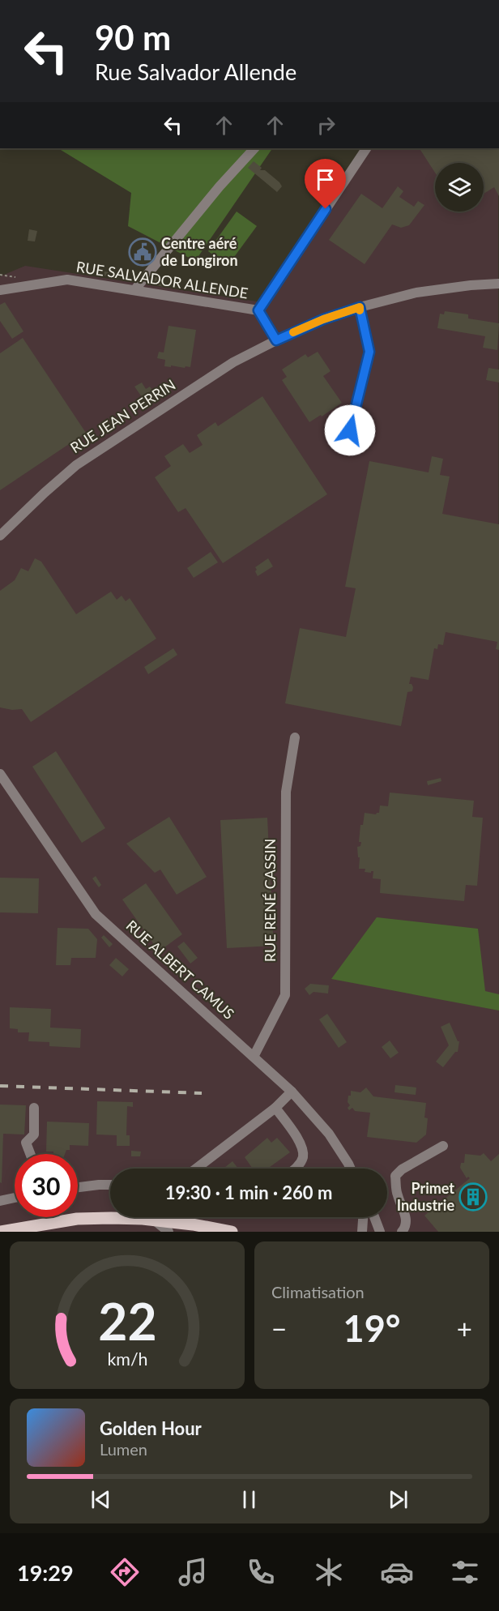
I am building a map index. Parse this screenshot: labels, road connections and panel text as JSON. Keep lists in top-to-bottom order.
{
  "streets": {
    "street": [
      "RUE SALVADOR ALLENDE",
      "RUE JEAN PERRIN",
      "RUE RENÉ CASSIN",
      "RUE ALBERT CAMUS"
    ]
  },
  "crossings": [
    ["RUE SALVADOR ALLENDE", "RUE JEAN PERRIN"],
    ["RUE RENÉ CASSIN", "RUE ALBERT CAMUS"]
  ],
  "places": {
    "public building": ["Centre aéré de Longiron"],
    "building": ["Primet Industrie"]
  },
  "page": {
    "turn": ["90 m", "Rue Salvador Allende"],
    "limit": "30",
    "trip": "19:30 · 1 min · 260 m",
    "tile": "Climatisation",
    "heat": ["−", "19°", "+"],
    "song": ["Golden Hour", "Lumen"],
    "tabs": "19:29",
    "gauge": ["22", "km/h"]
  }
}
